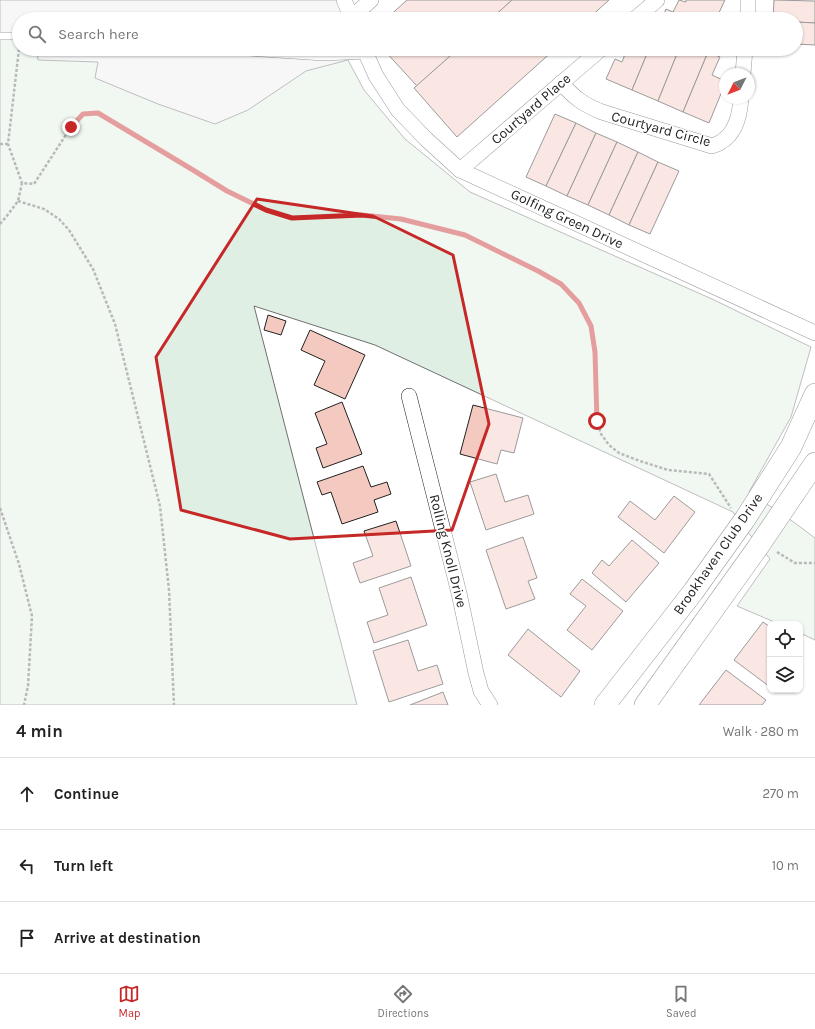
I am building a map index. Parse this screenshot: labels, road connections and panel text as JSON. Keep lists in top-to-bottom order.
{
  "streets": {
    "main road": ["Brookhaven Club Drive"],
    "street": [
      "Courtyard Place",
      "Courtyard Circle",
      "Golfing Green Drive",
      "Rolling Knoll Drive"
    ]
  },
  "crossings": [
    ["Courtyard Place", "Courtyard Circle"],
    ["Courtyard Place", "Golfing Green Drive"]
  ],
  "north": "bottom left",
  "page": {
    "search": "Search here",
    "heading": ["4 min", "Walk · 280 m"],
    "list": [
      ["Continue", "270 m"],
      ["Turn left", "10 m"],
      "Arrive at destination"
    ],
    "nav": ["Map", "Directions", "Saved"]
  }
}
